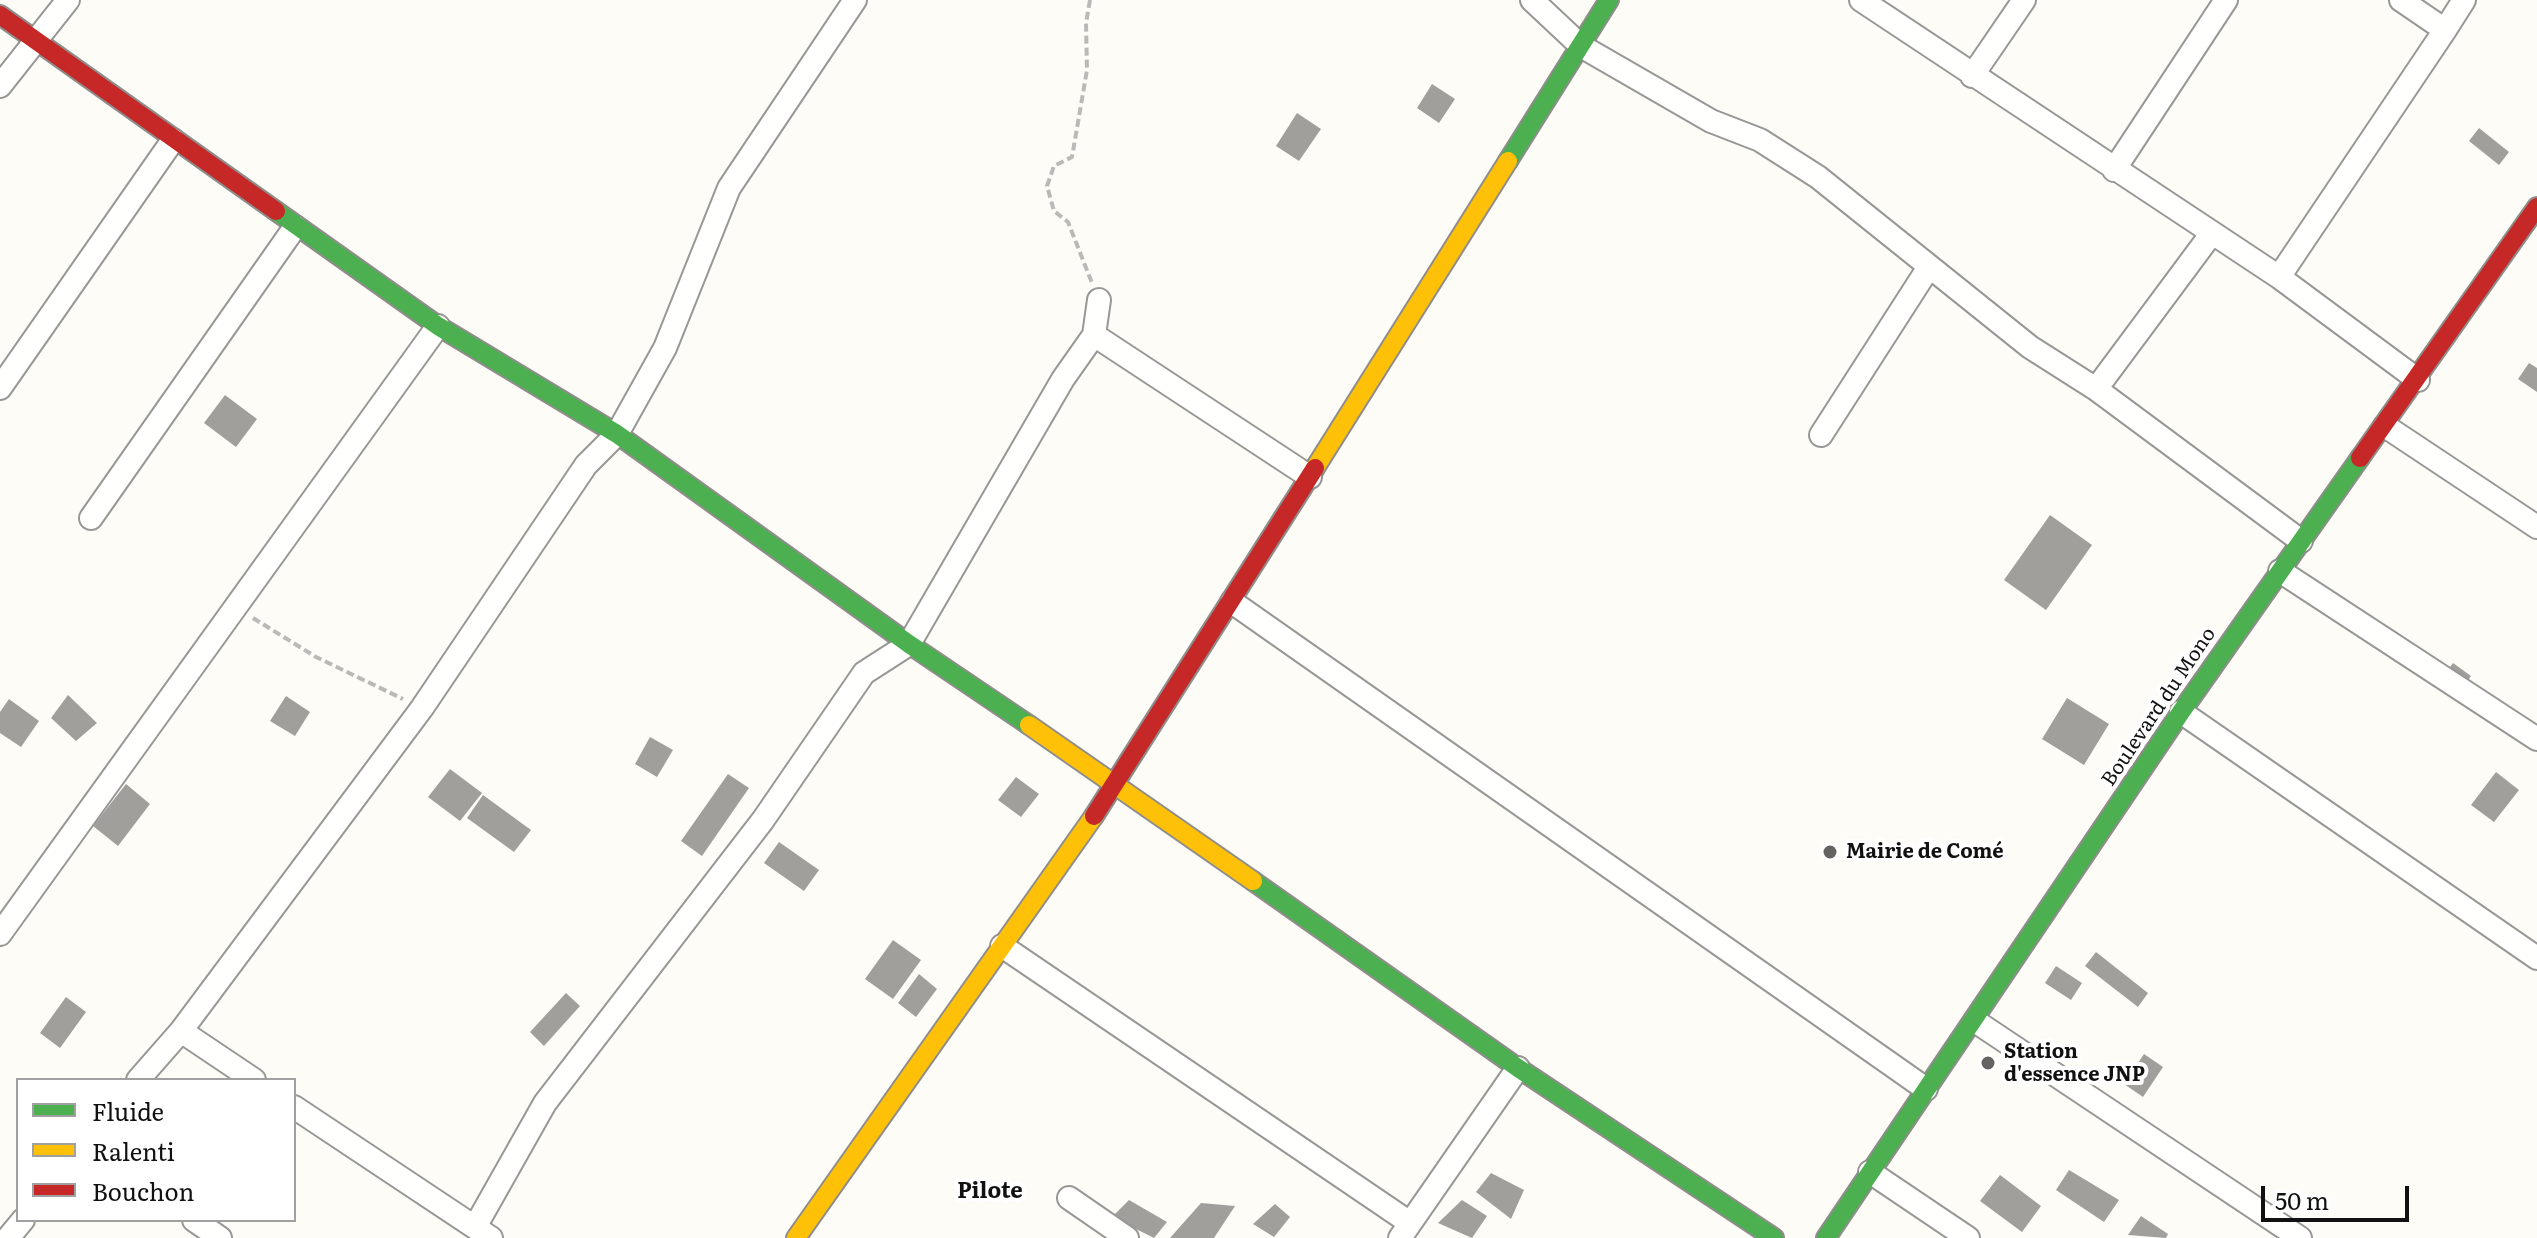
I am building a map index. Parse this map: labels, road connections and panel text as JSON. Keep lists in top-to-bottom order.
{
  "streets": {
    "street": ["Boulevard du Mono"]
  },
  "districts": ["Pilote"],
  "places": ["Mairie de Comé", "Station d'essence JNP"],
  "legend": ["Fluide", "Ralenti", "Bouchon"],
  "scale_bar": "50 m"
}
